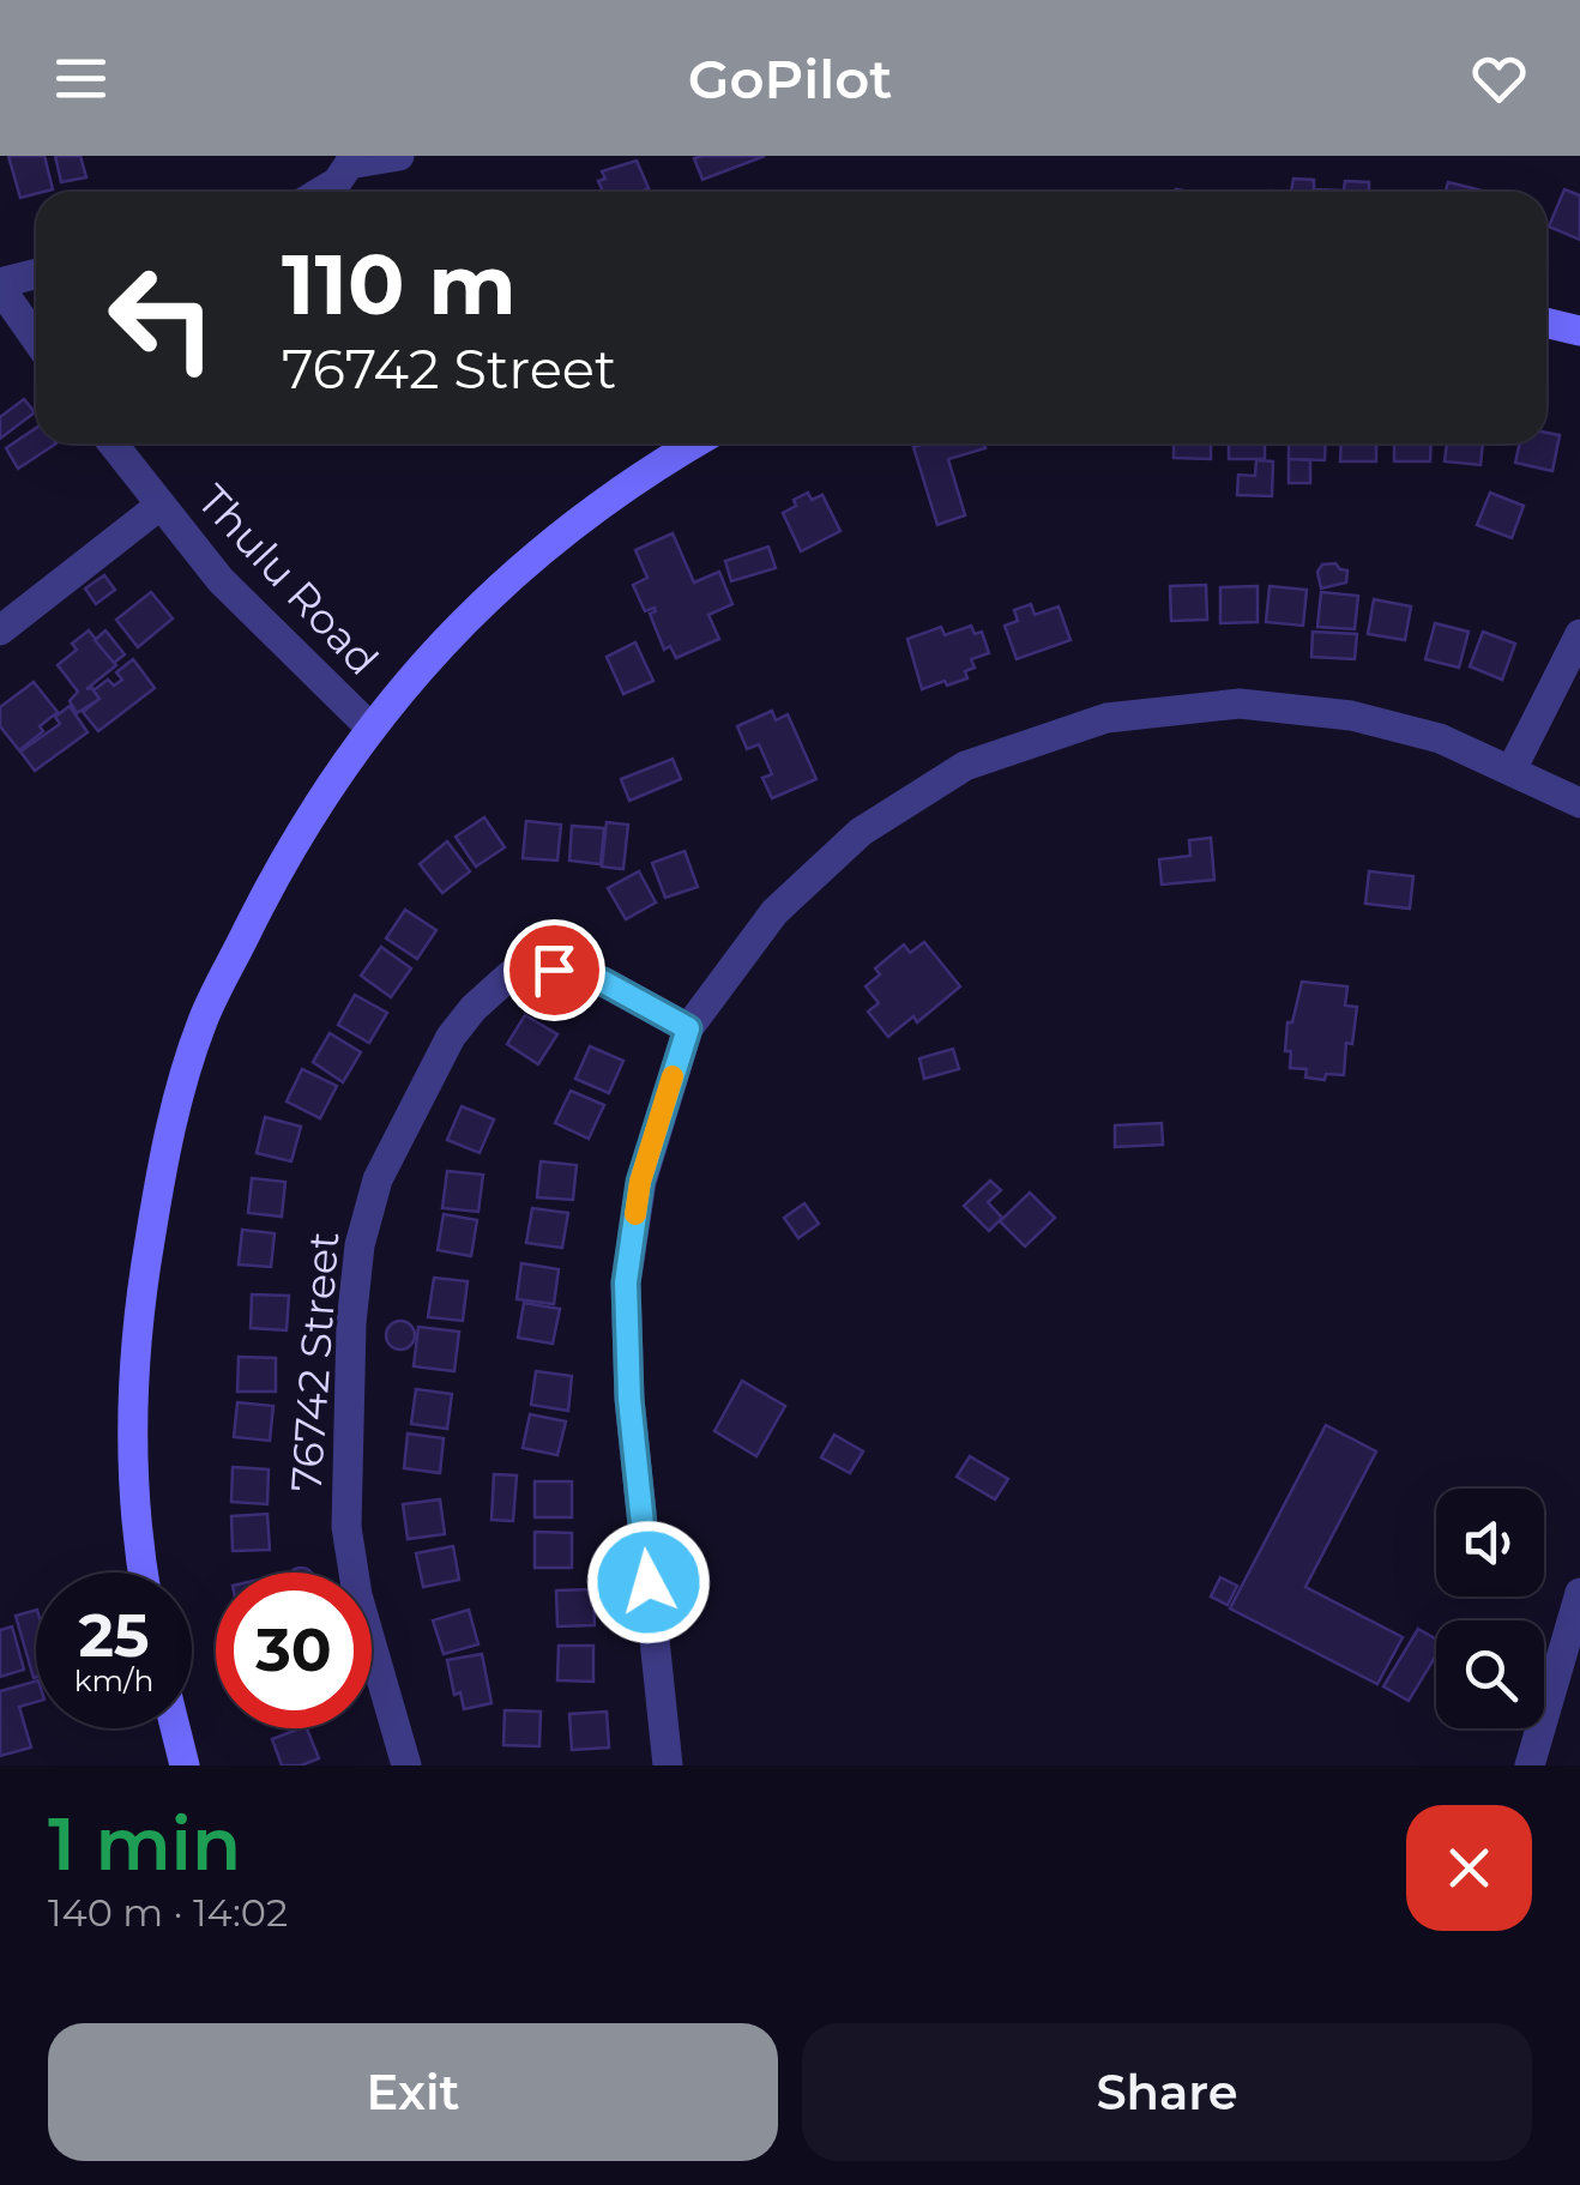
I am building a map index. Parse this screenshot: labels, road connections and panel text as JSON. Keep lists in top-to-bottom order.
{
  "streets": {
    "street": ["Thulu Road", "76742 Street"]
  },
  "page": {
    "header": "GoPilot",
    "turn": ["110 m", "76742 Street"],
    "speed": "25 km/h",
    "limit": "30",
    "heading": ["1 min", "140 m · 14:02"],
    "buttons": ["Exit", "Share"]
  }
}
